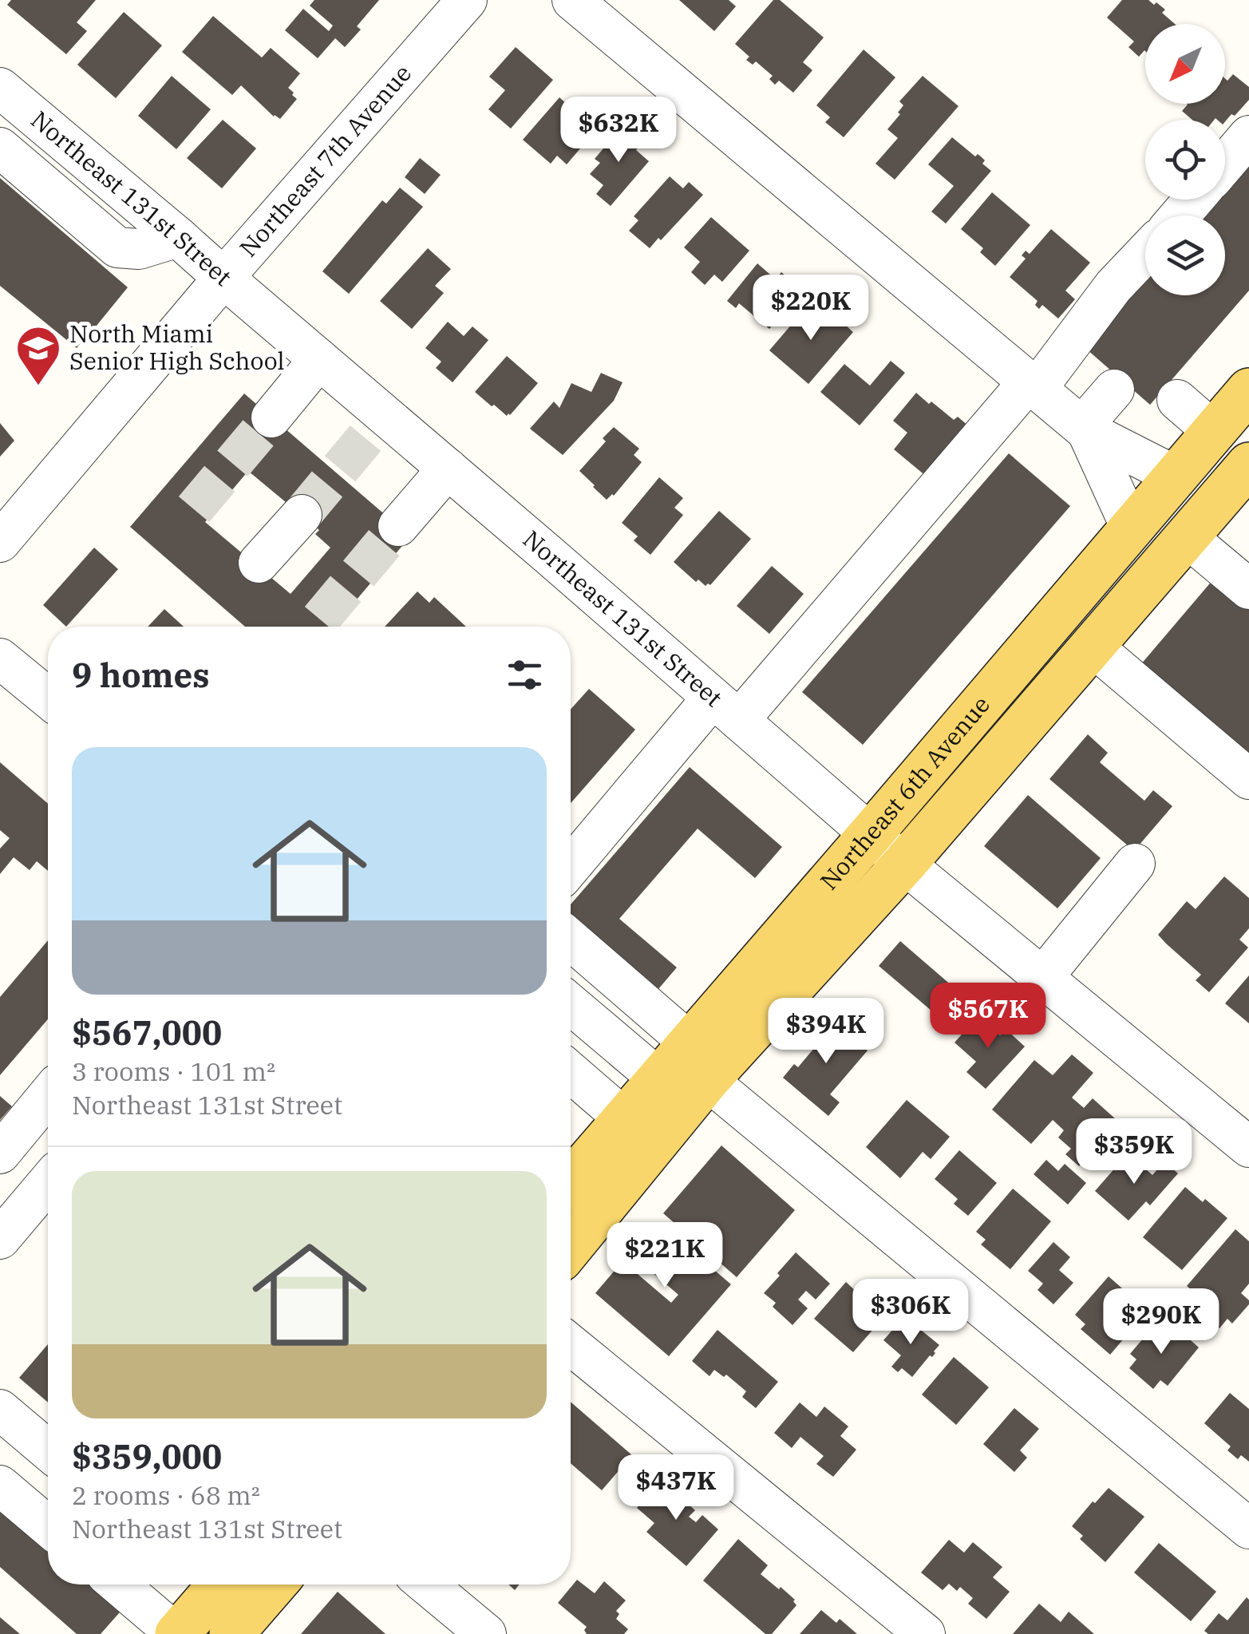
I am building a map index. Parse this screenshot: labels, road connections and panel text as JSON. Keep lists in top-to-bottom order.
{
  "streets": {
    "main road": ["Northeast 6th Avenue"],
    "street": ["Northeast 7th Avenue", "Northeast 131st Street"]
  },
  "crossings": [
    ["Northeast 7th Avenue", "Northeast 131st Street"],
    ["Northeast 131st Street", "Northeast 6th Avenue"]
  ],
  "places": {
    "school or university": ["North Miami Senior High School"]
  },
  "north": "bottom left",
  "page": {
    "price": [
      "$632K",
      "$220K",
      "$567K",
      "$394K",
      "$359K",
      "$221K",
      "$306K",
      "$290K",
      "$437K"
    ],
    "heading": "9 homes",
    "list": [
      {
        "name": "$567,000",
        "note": "3 rooms · 101 m² · Northeast 131st Street"
      },
      {
        "name": "$359,000",
        "note": "2 rooms · 68 m² · Northeast 131st Street"
      }
    ]
  }
}
